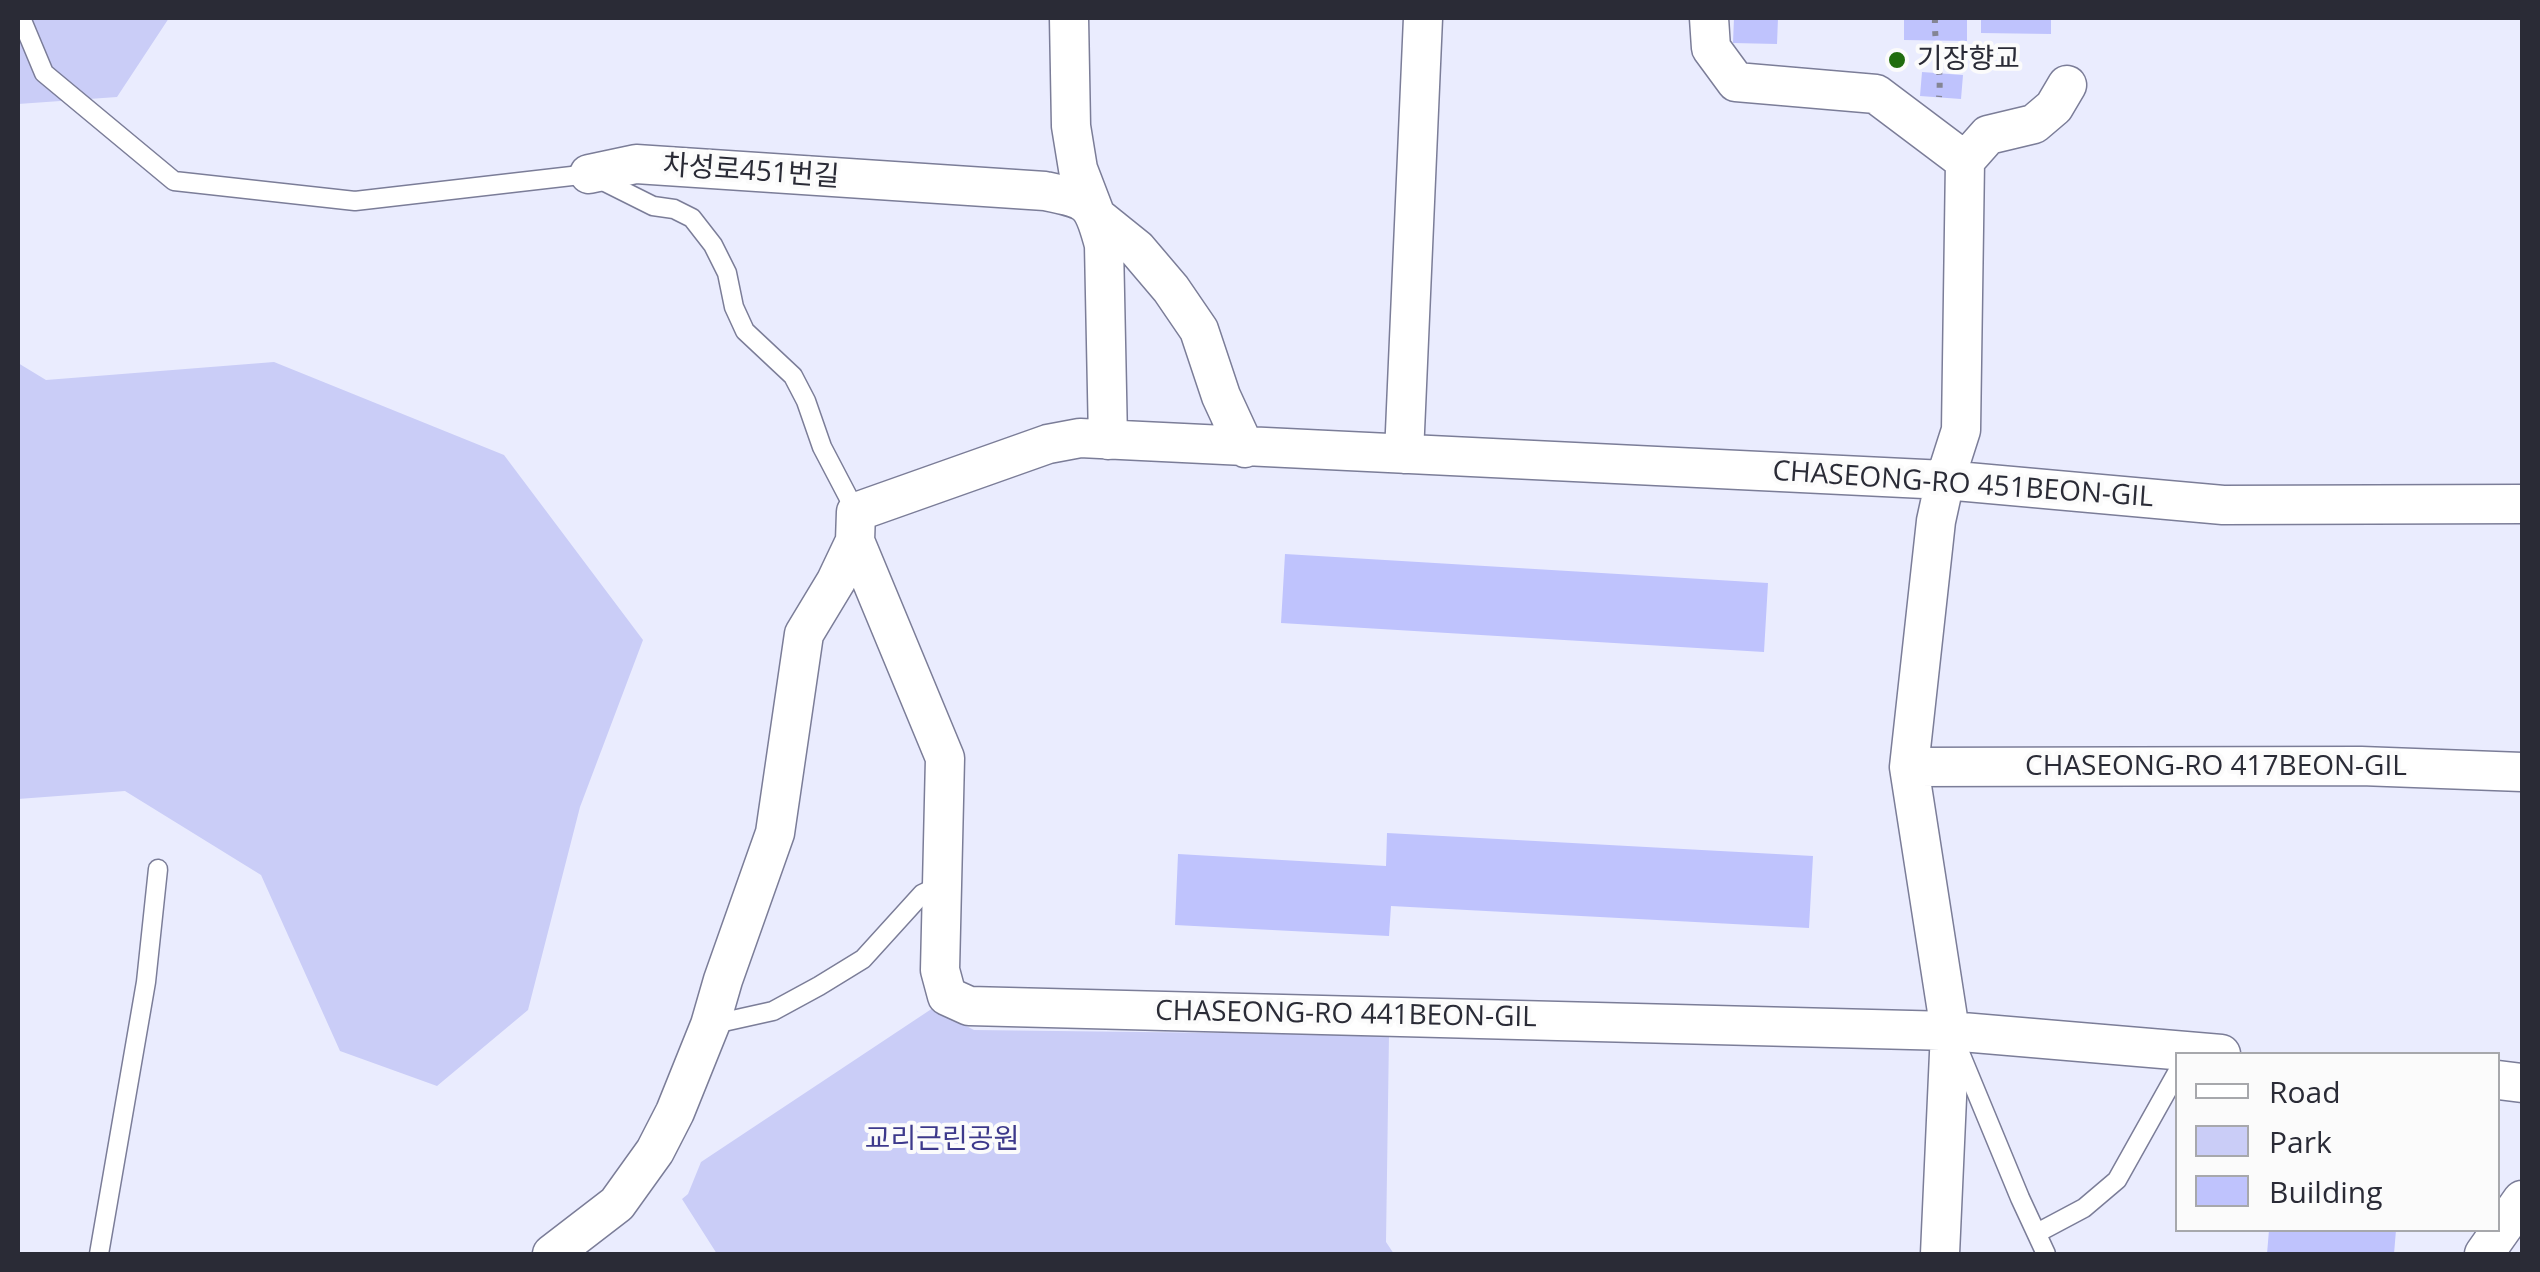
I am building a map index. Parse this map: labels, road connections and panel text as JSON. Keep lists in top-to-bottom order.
{
  "streets": {
    "street": [
      "차성로451번길",
      "CHASEONG-RO 451BEON-GIL",
      "CHASEONG-RO 417BEON-GIL",
      "CHASEONG-RO 441BEON-GIL"
    ]
  },
  "crossings": [
    ["CHASEONG-RO 451BEON-GIL", "CHASEONG-RO 441BEON-GIL"]
  ],
  "parks": ["교리근린공원"],
  "places": ["기장향교"],
  "legend": ["Road", "Park", "Building"]
}
